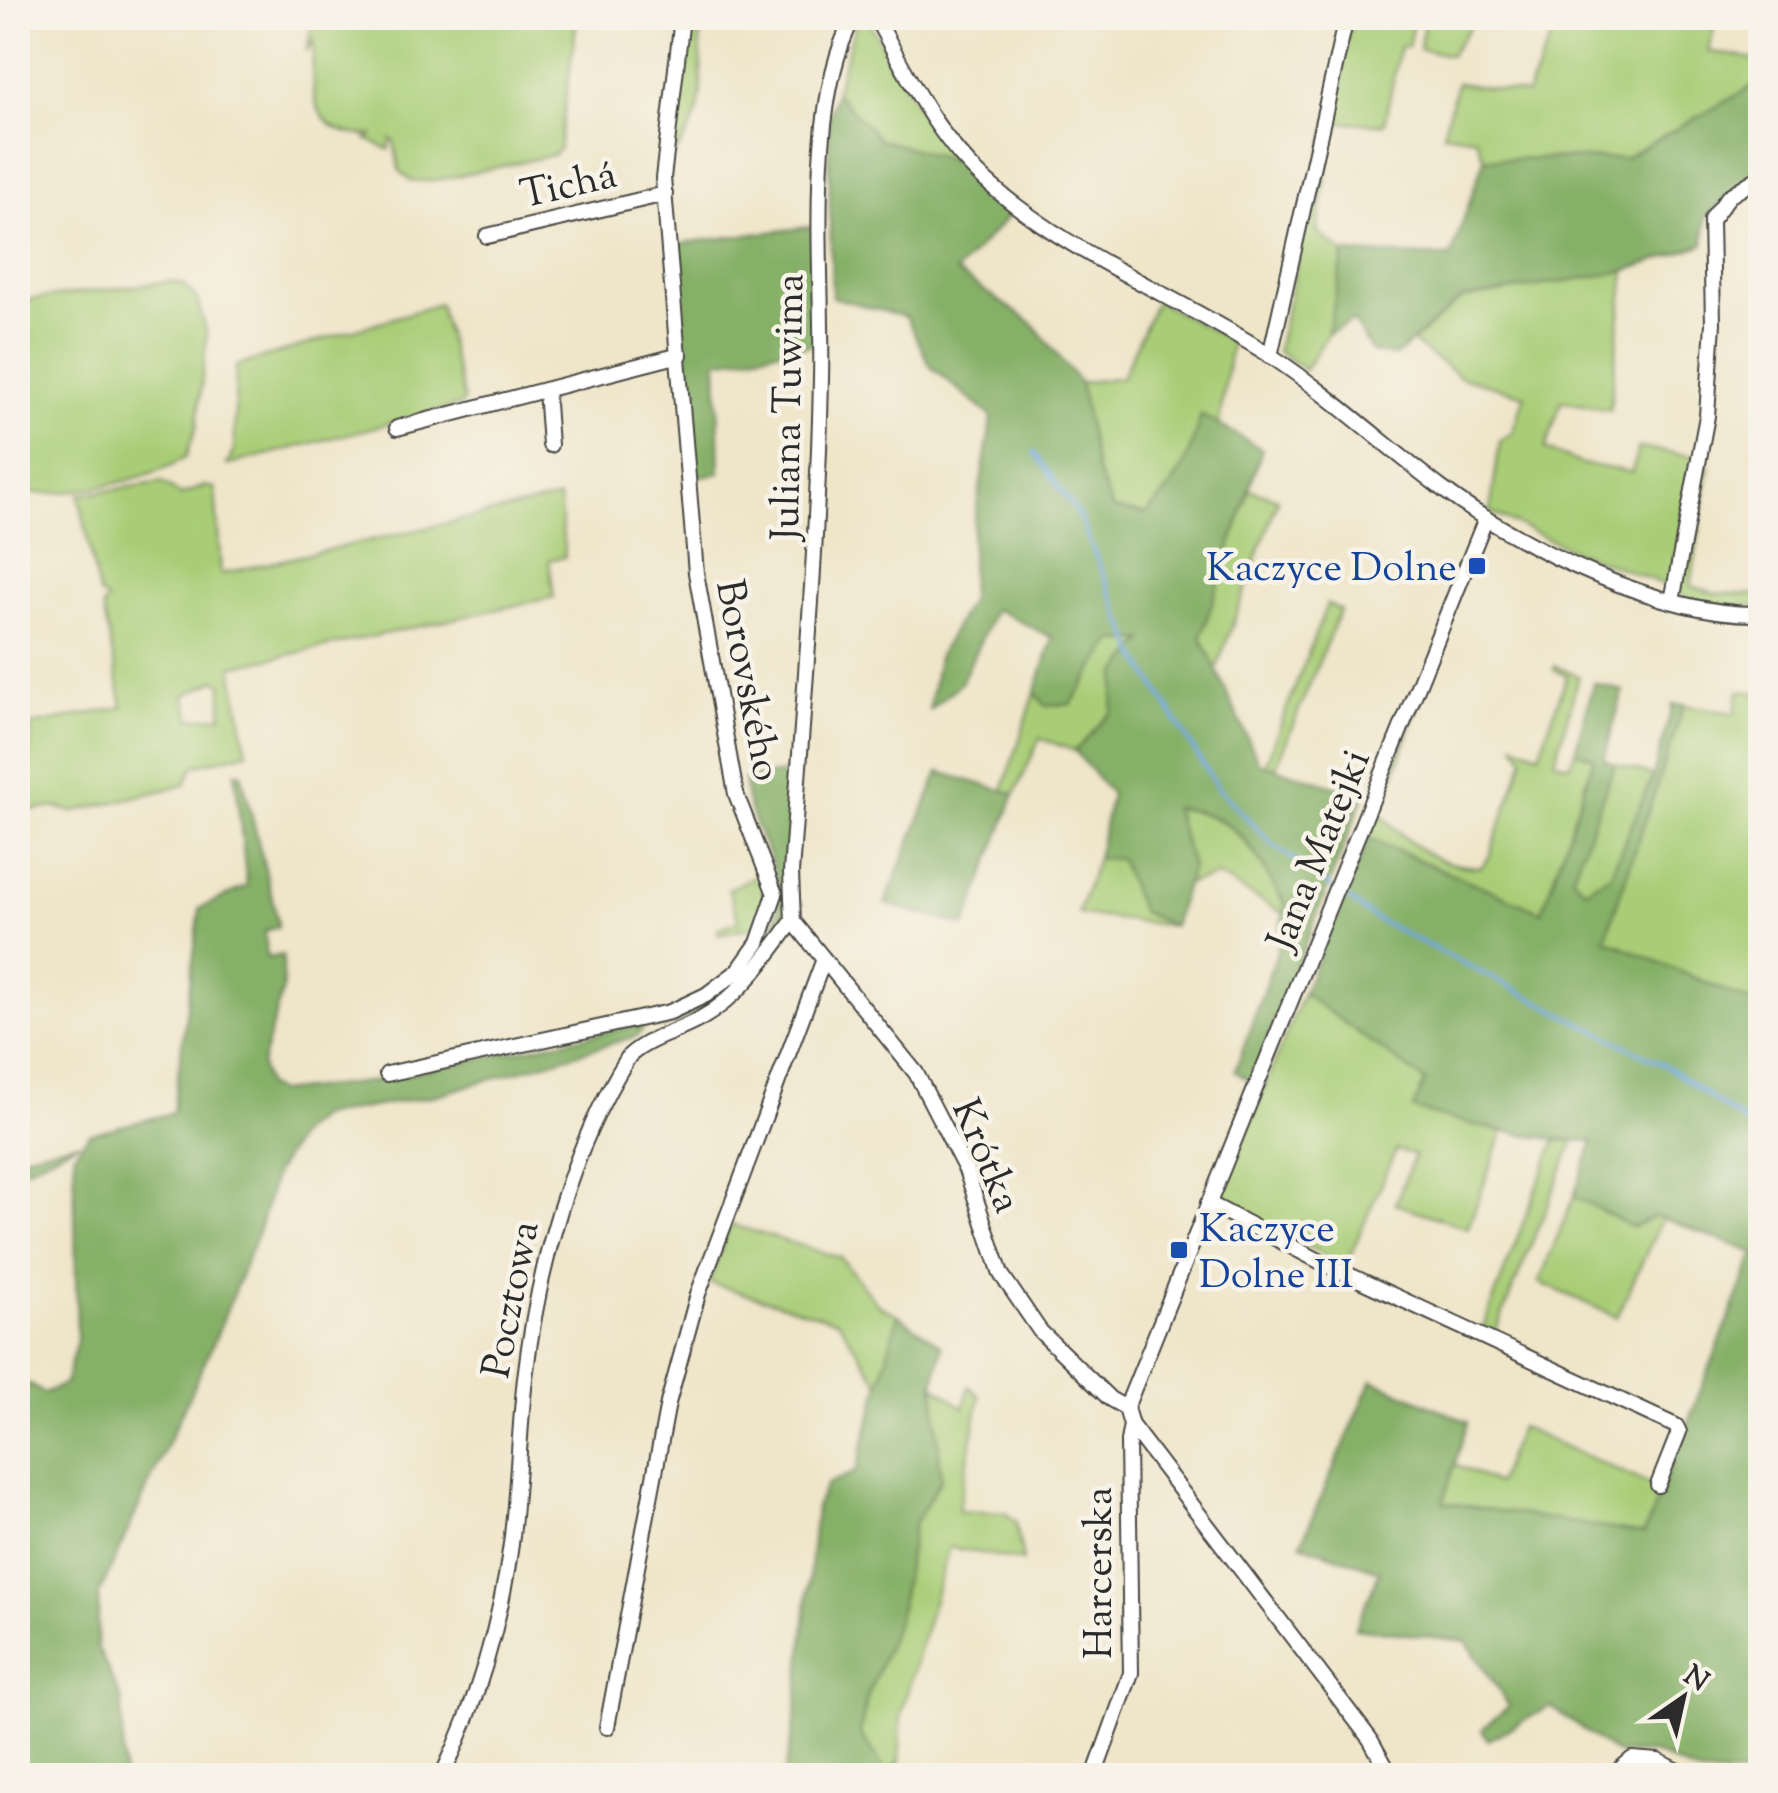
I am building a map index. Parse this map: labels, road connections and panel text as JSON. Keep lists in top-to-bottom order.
{
  "streets": {
    "street": [
      "Tichá",
      "Juliana Tuwima",
      "Borovského",
      "Jana Matejki",
      "Krótka",
      "Pocztowa",
      "Harcerska"
    ]
  },
  "crossings": [
    ["Tichá", "Borovského"],
    ["Juliana Tuwima", "Krótka"],
    ["Juliana Tuwima", "Pocztowa"],
    ["Jana Matejki", "Krótka"],
    ["Krótka", "Pocztowa"]
  ],
  "places": {
    "transit": ["Kaczyce Dolne", "Kaczyce Dolne III"]
  },
  "north": "top right"
}
